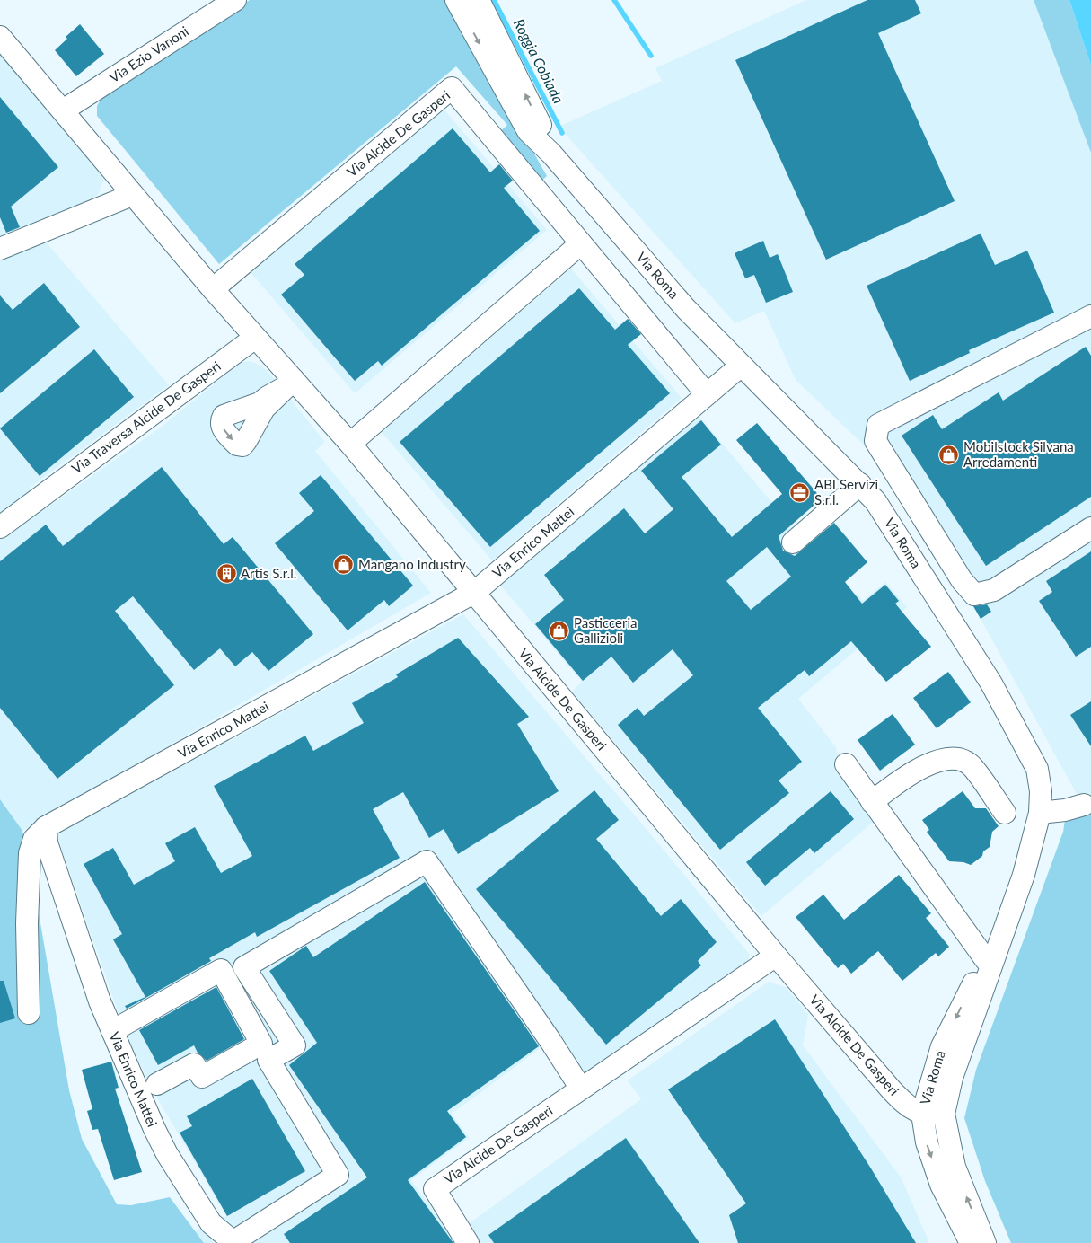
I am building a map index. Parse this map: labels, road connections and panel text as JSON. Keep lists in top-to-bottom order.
{
  "streets": {
    "street": [
      "Via Ezio Vanoni",
      "Via Alcide De Gasperi",
      "Via Roma",
      "Via Traversa Alcide De Gasperi",
      "Via Enrico Mattei"
    ]
  },
  "crossings": [
    ["Via Ezio Vanoni", "Via Alcide De Gasperi"],
    ["Via Alcide De Gasperi", "Via Roma"],
    ["Via Alcide De Gasperi", "Via Traversa Alcide De Gasperi"],
    ["Via Alcide De Gasperi", "Via Enrico Mattei"],
    ["Via Roma", "Via Enrico Mattei"]
  ],
  "water": ["Roggia Cobiada"],
  "places": {
    "shop": ["Mobilstock Silvana Arredamenti", "Mangano Industry", "Pasticceria Gallizioli"],
    "office": ["ABI Servizi S.r.l."],
    "building": ["Artis S.r.l."]
  }
}
